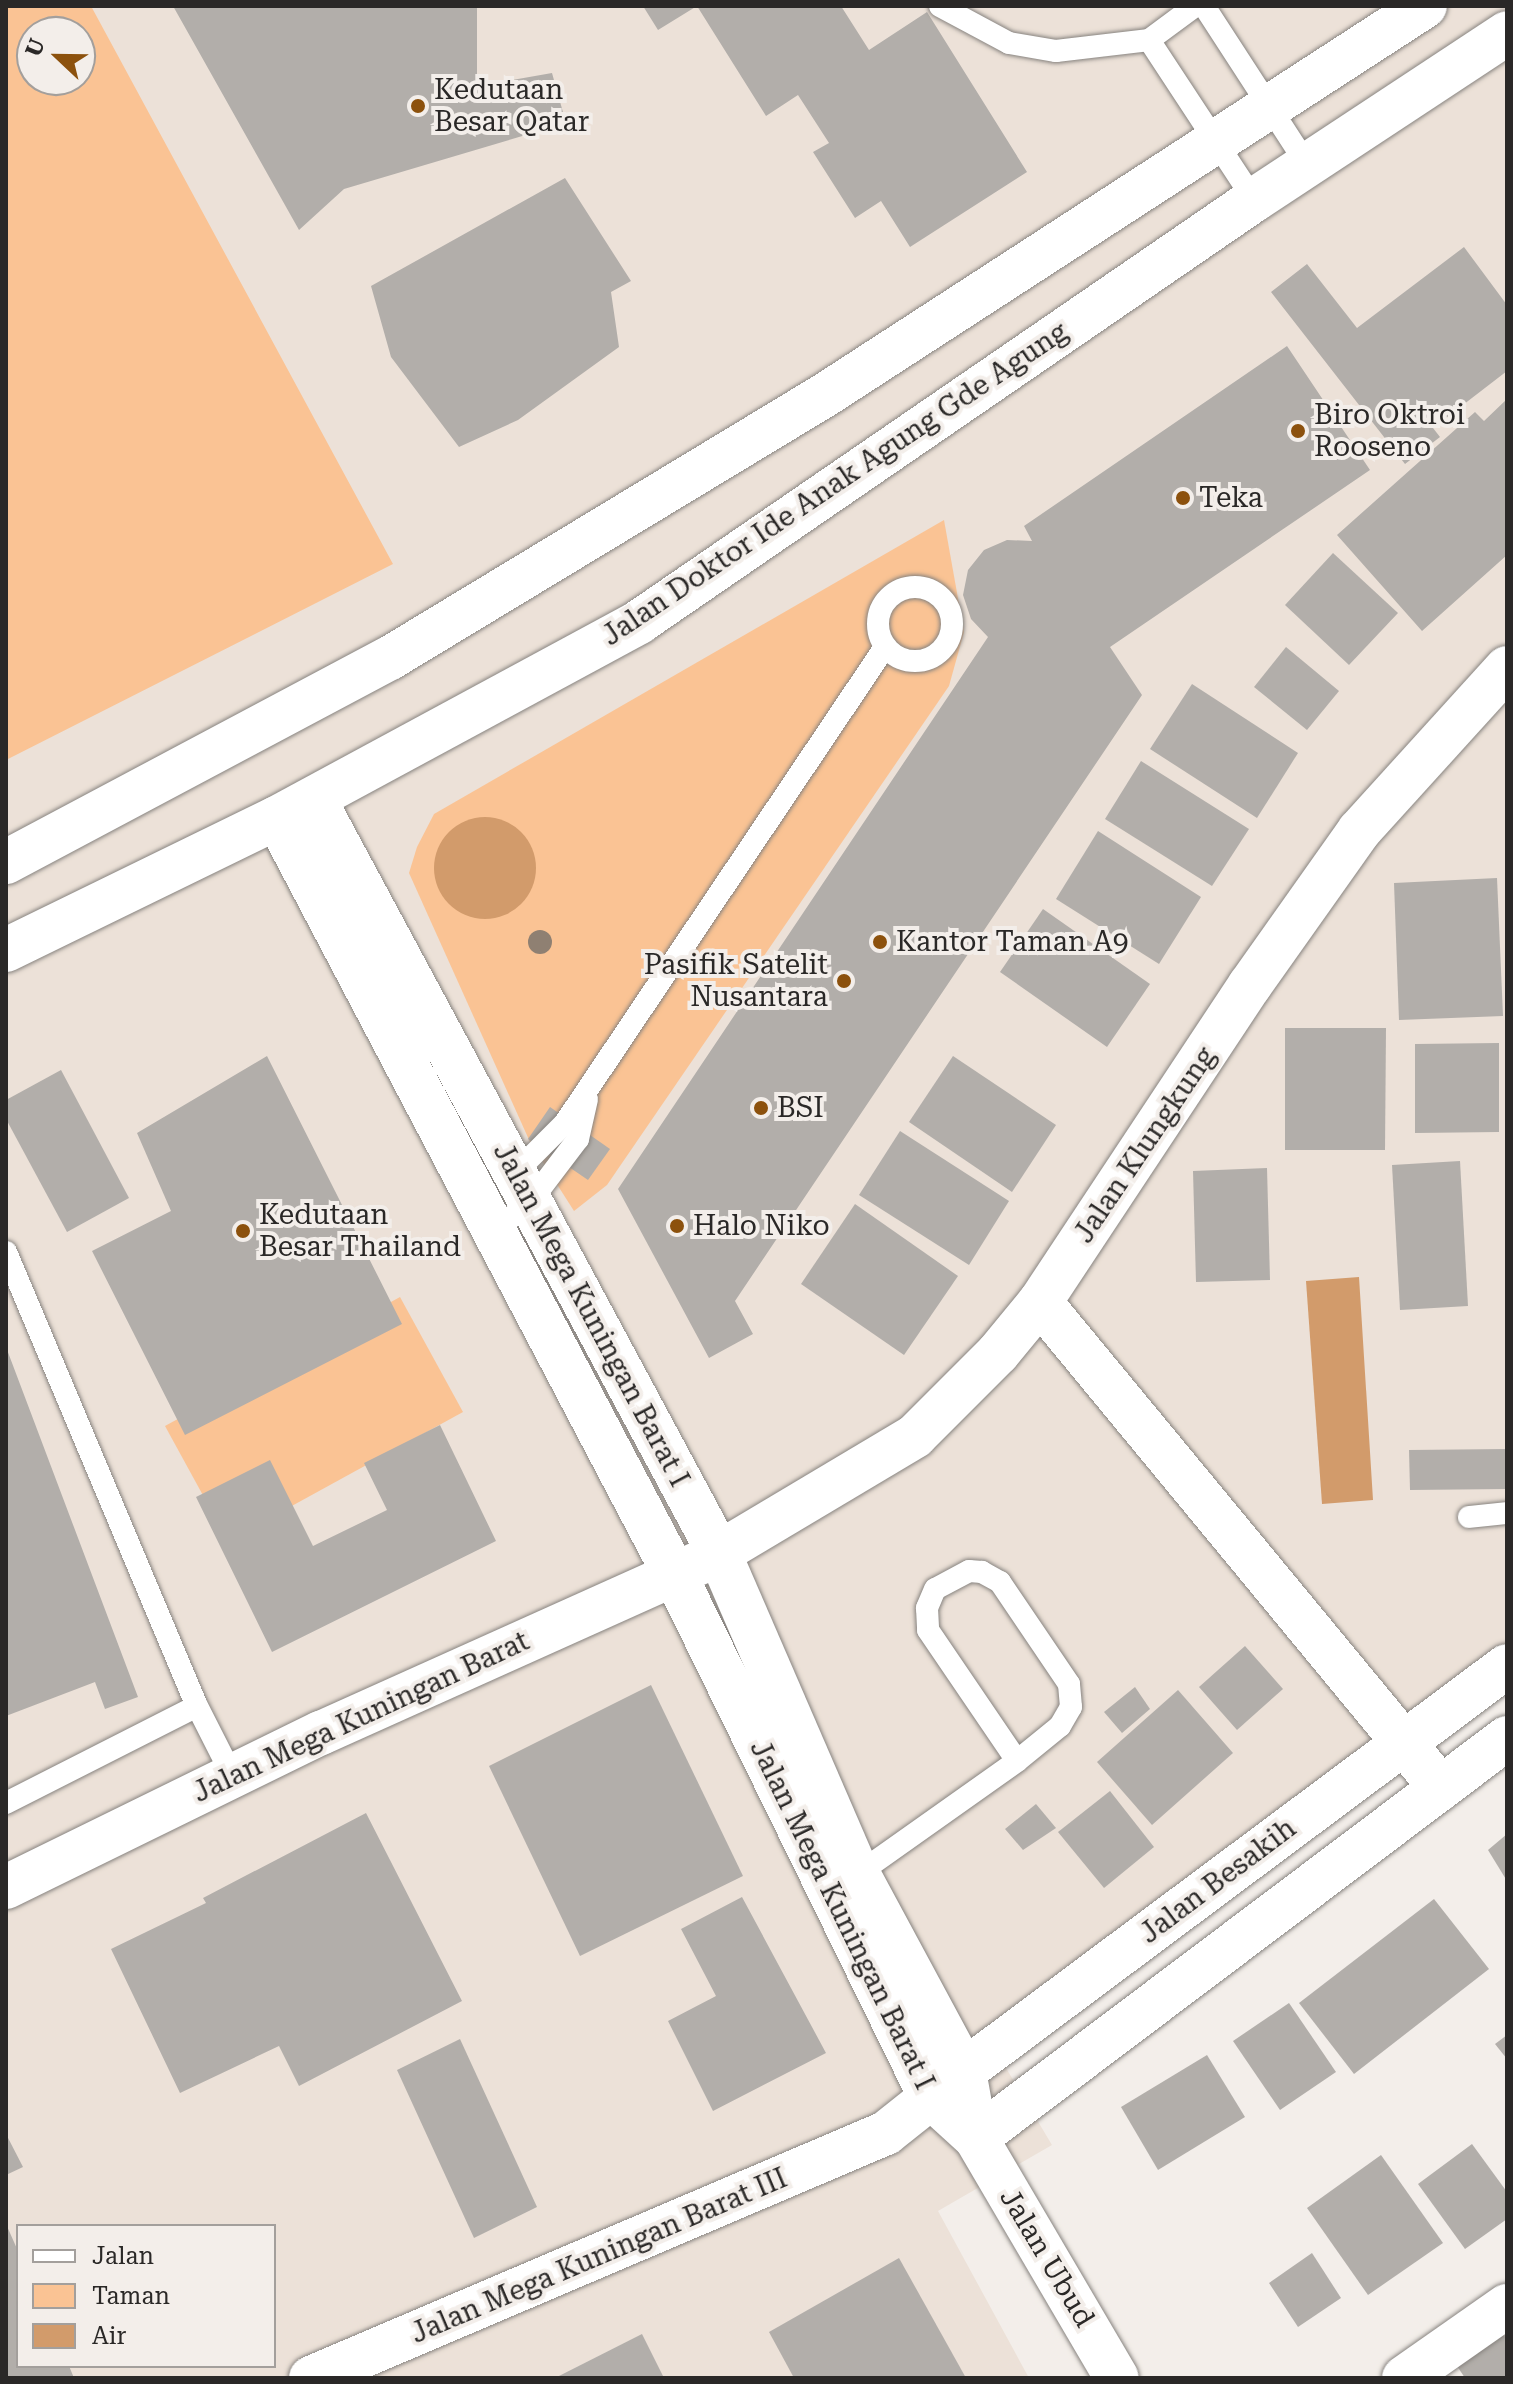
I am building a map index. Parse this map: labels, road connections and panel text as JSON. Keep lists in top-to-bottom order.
{
  "streets": {
    "street": [
      "Jalan Doktor Ide Anak Agung Gde Agung",
      "Jalan Klungkung",
      "Jalan Mega Kuningan Barat I",
      "Jalan Mega Kuningan Barat",
      "Jalan Besakih",
      "Jalan Mega Kuningan Barat III",
      "Jalan Ubud"
    ]
  },
  "crossings": [
    ["Jalan Doktor Ide Anak Agung Gde Agung", "Jalan Mega Kuningan Barat I"],
    ["Jalan Klungkung", "Jalan Mega Kuningan Barat I"],
    ["Jalan Klungkung", "Jalan Mega Kuningan Barat"],
    ["Jalan Mega Kuningan Barat I", "Jalan Mega Kuningan Barat"],
    ["Jalan Mega Kuningan Barat I", "Jalan Besakih"],
    ["Jalan Mega Kuningan Barat I", "Jalan Mega Kuningan Barat III"],
    ["Jalan Mega Kuningan Barat I", "Jalan Ubud"],
    ["Jalan Besakih", "Jalan Mega Kuningan Barat III"],
    ["Jalan Mega Kuningan Barat III", "Jalan Ubud"]
  ],
  "places": [
    "Kedutaan Besar Qatar",
    "Biro Oktroi Rooseno",
    "Teka",
    "Kantor Taman A9",
    "Pasifik Satelit Nusantara",
    "BSI",
    "Halo Niko",
    "Kedutaan Besar Thailand"
  ],
  "legend": ["Jalan", "Taman", "Air"],
  "north": "left"
}
